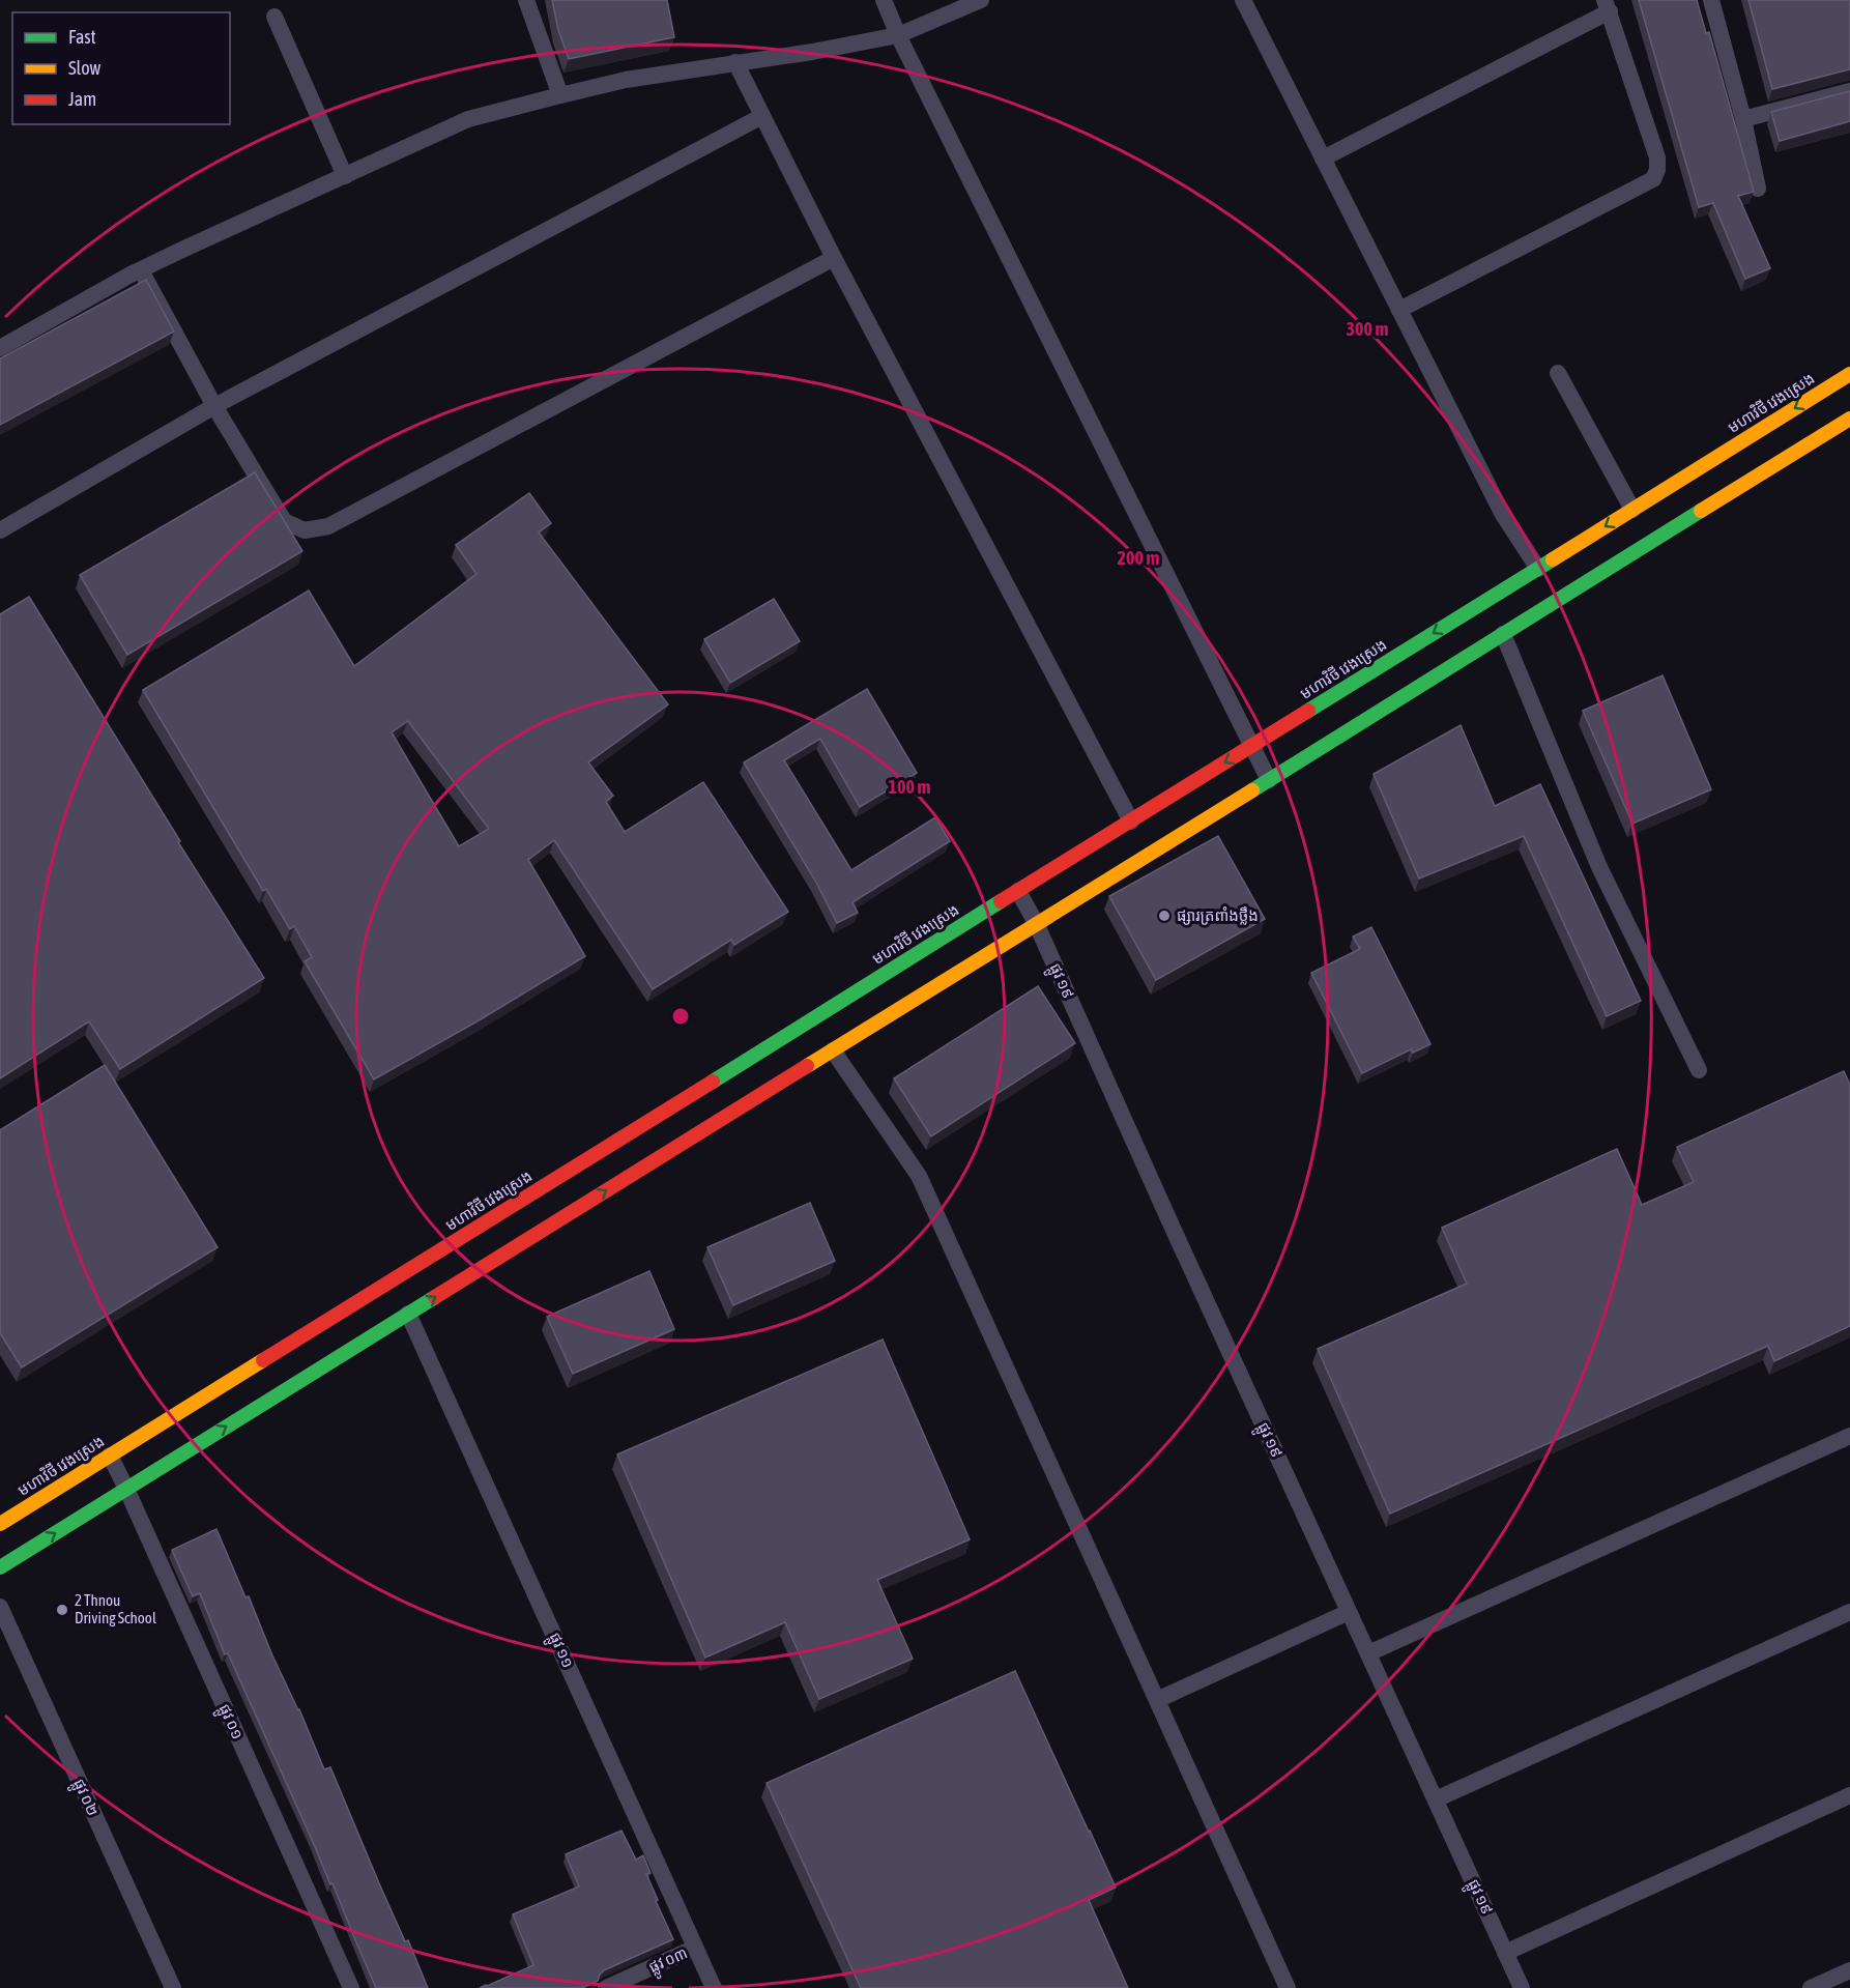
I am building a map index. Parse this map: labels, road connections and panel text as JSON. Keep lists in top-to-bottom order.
{
  "streets": {
    "main road": ["មហាវិថី វេងស្រេង"],
    "street": [
      "ផ្លូវ ១៩",
      "ផ្លូវ ១១",
      "ផ្លូវ ០១",
      "ផ្លូវ ០២",
      "ផ្លូវ ០៣"
    ]
  },
  "crossings": [
    ["មហាវិថី វេងស្រេង", "ផ្លូវ ១៩"],
    ["មហាវិថី វេងស្រេង", "ផ្លូវ ០១"],
    ["ផ្លូវ ១១", "ផ្លូវ ០៣"]
  ],
  "places": ["ផ្សារត្រពាំងថ្លឹង", "2 Thnou Driving School"],
  "legend": ["Fast", "Slow", "Jam"],
  "rings": ["300 m", "200 m", "100 m"]
}
